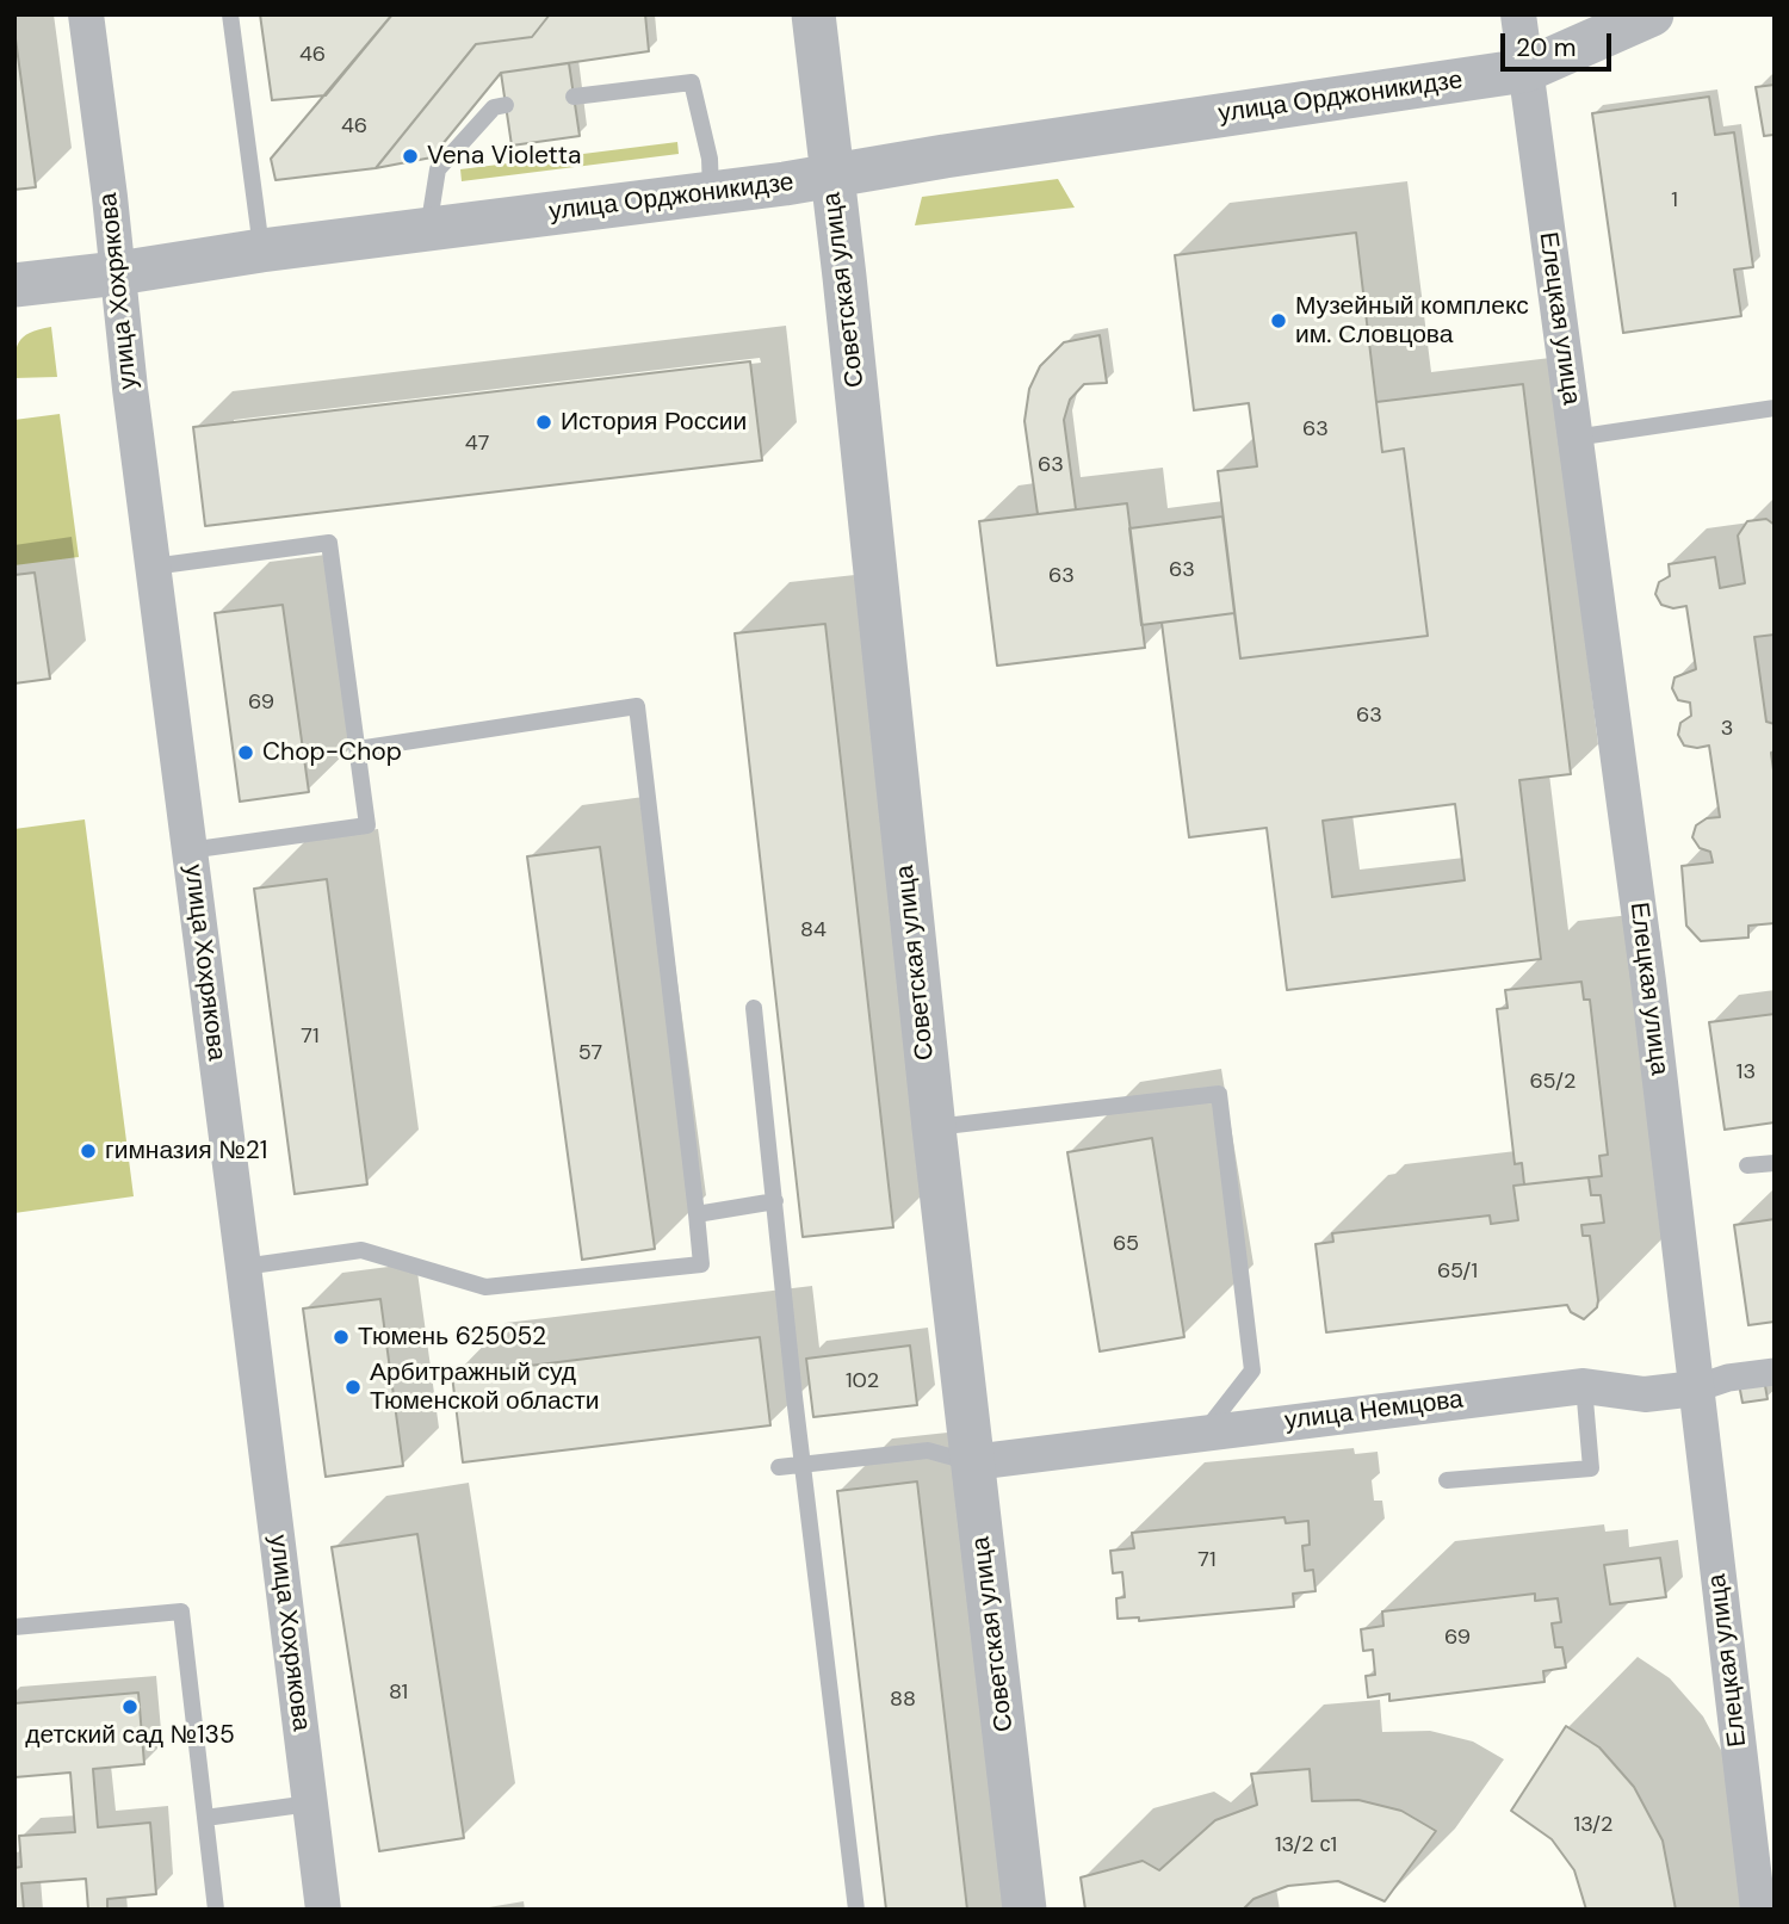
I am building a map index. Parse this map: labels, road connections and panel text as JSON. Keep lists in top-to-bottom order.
{
  "streets": {
    "street": [
      "улица Орджоникидзе",
      "Советская улица",
      "улица Хохрякова",
      "Елецкая улица",
      "улица Немцова"
    ]
  },
  "crossings": [
    ["улица Орджоникидзе", "Советская улица"],
    ["улица Орджоникидзе", "улица Хохрякова"],
    ["улица Орджоникидзе", "Елецкая улица"],
    ["Советская улица", "улица Немцова"],
    ["Елецкая улица", "улица Немцова"]
  ],
  "places": [
    "Vena Violetta",
    "Музейный комплекс им. Словцова",
    "История России",
    "Chop-Chop",
    "гимназия №21",
    "Тюмень 625052",
    "Арбитражный суд Тюменской области",
    "детский сад №135"
  ],
  "house_numbers": [
    "46",
    "46",
    "1",
    "63",
    "47",
    "63",
    "63",
    "63",
    "69",
    "63",
    "3",
    "84",
    "71",
    "57",
    "13",
    "65/2",
    "65",
    "65/1",
    "102",
    "71",
    "69",
    "81",
    "88",
    "13/2",
    "13/2 с1"
  ],
  "scale_bar": "20 m"
}
